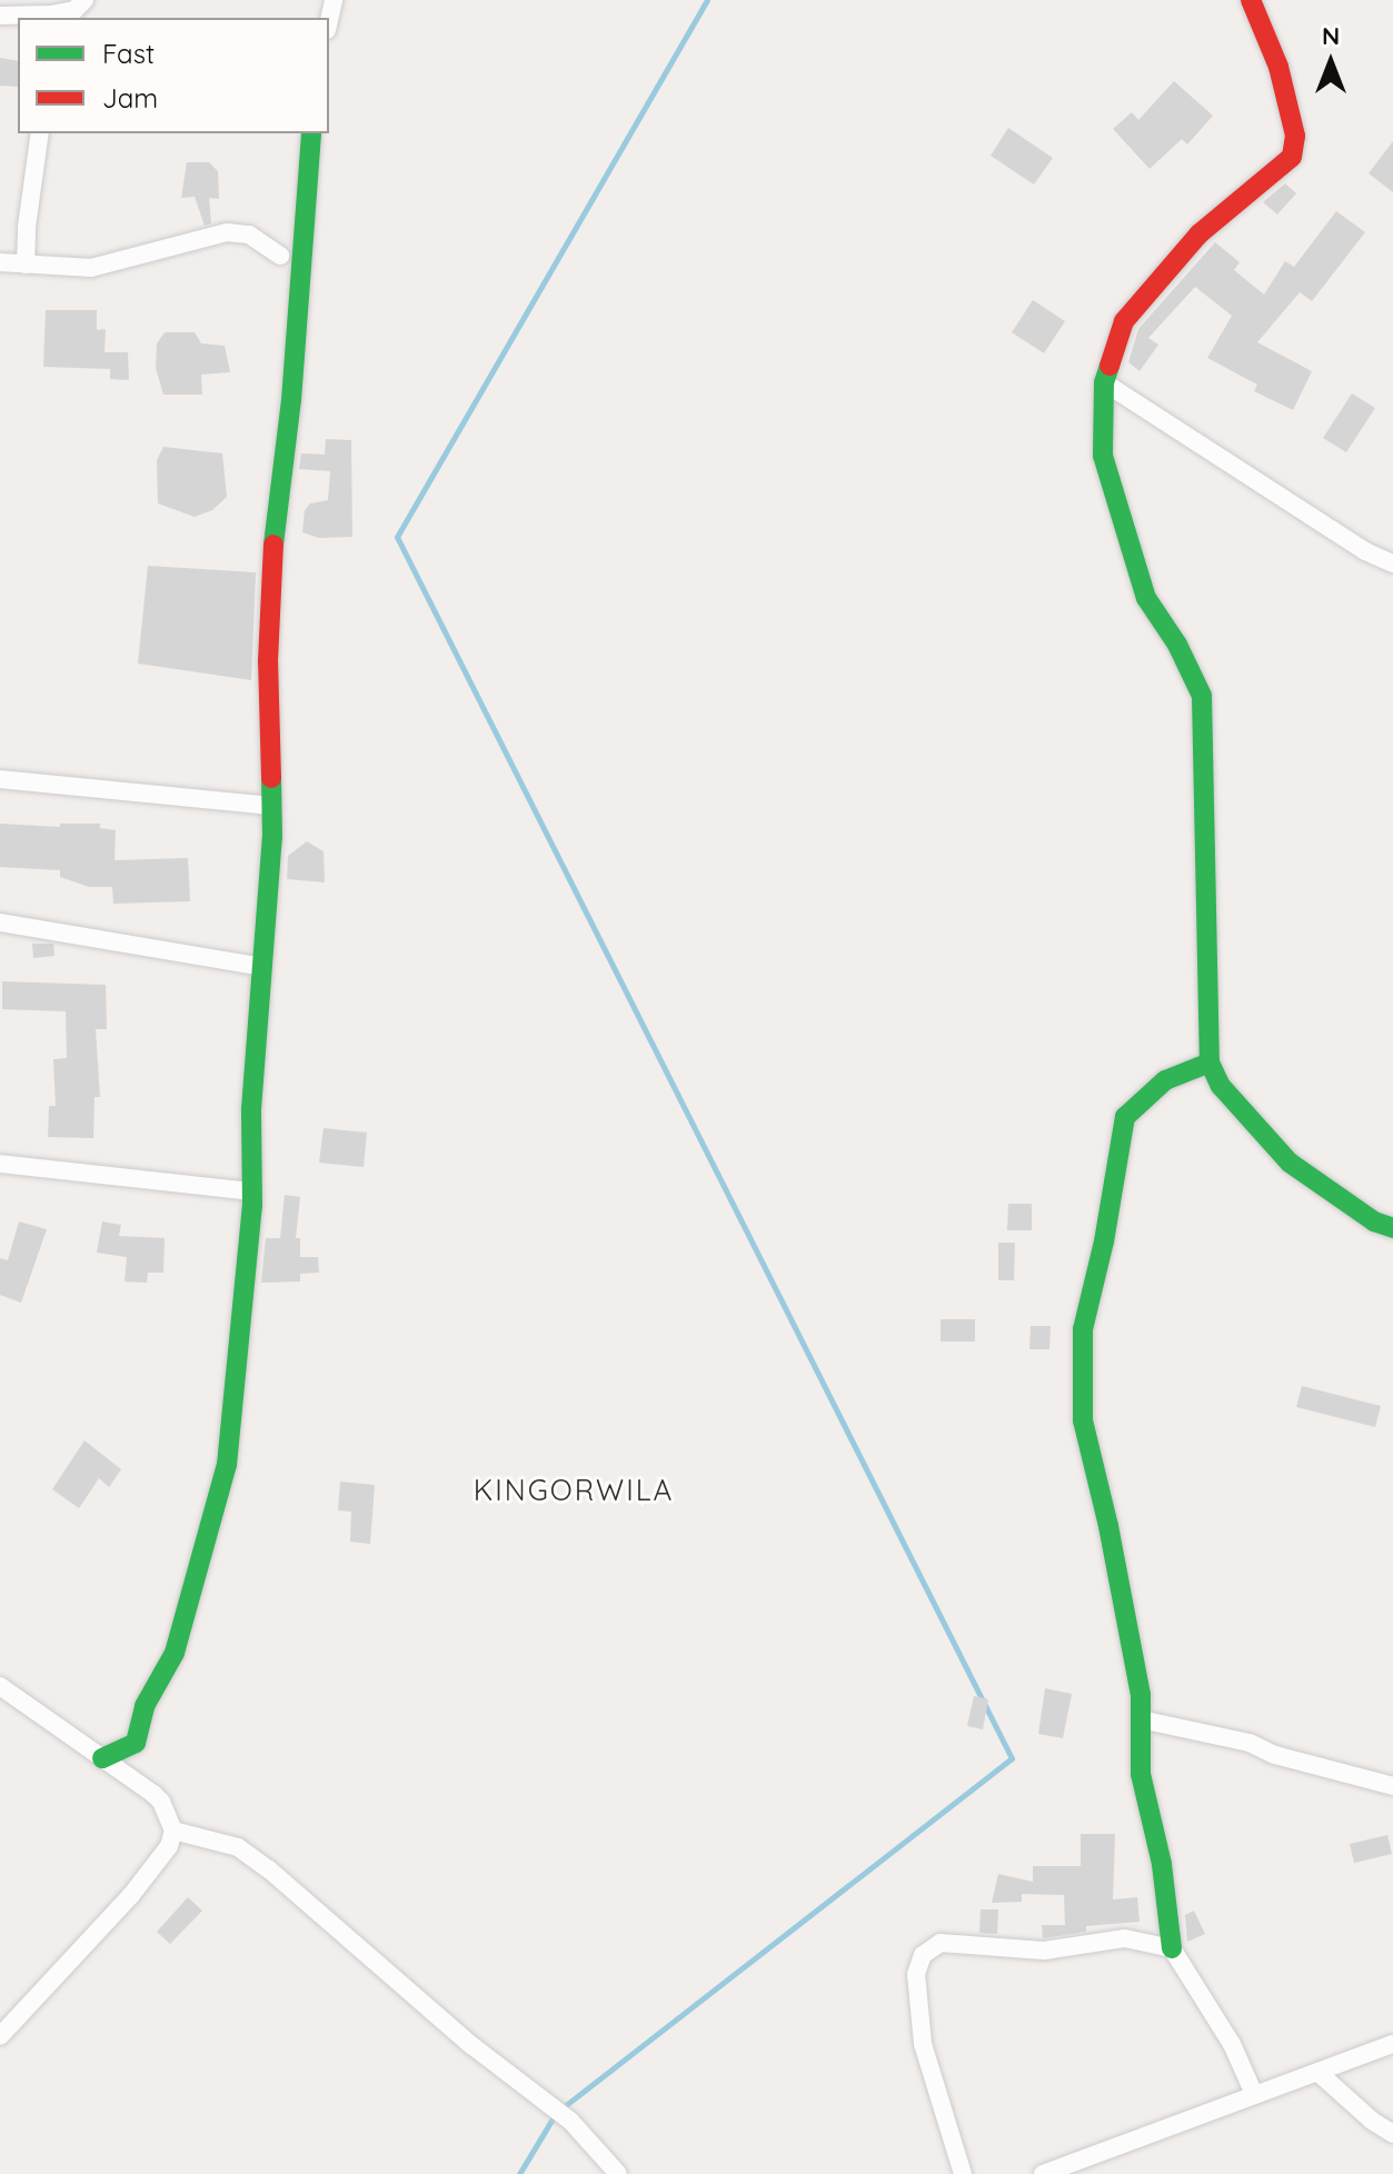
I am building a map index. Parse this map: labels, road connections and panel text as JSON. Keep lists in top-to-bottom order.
{
  "districts": ["KINGORWILA"],
  "legend": ["Fast", "Jam"],
  "north": "top"
}
